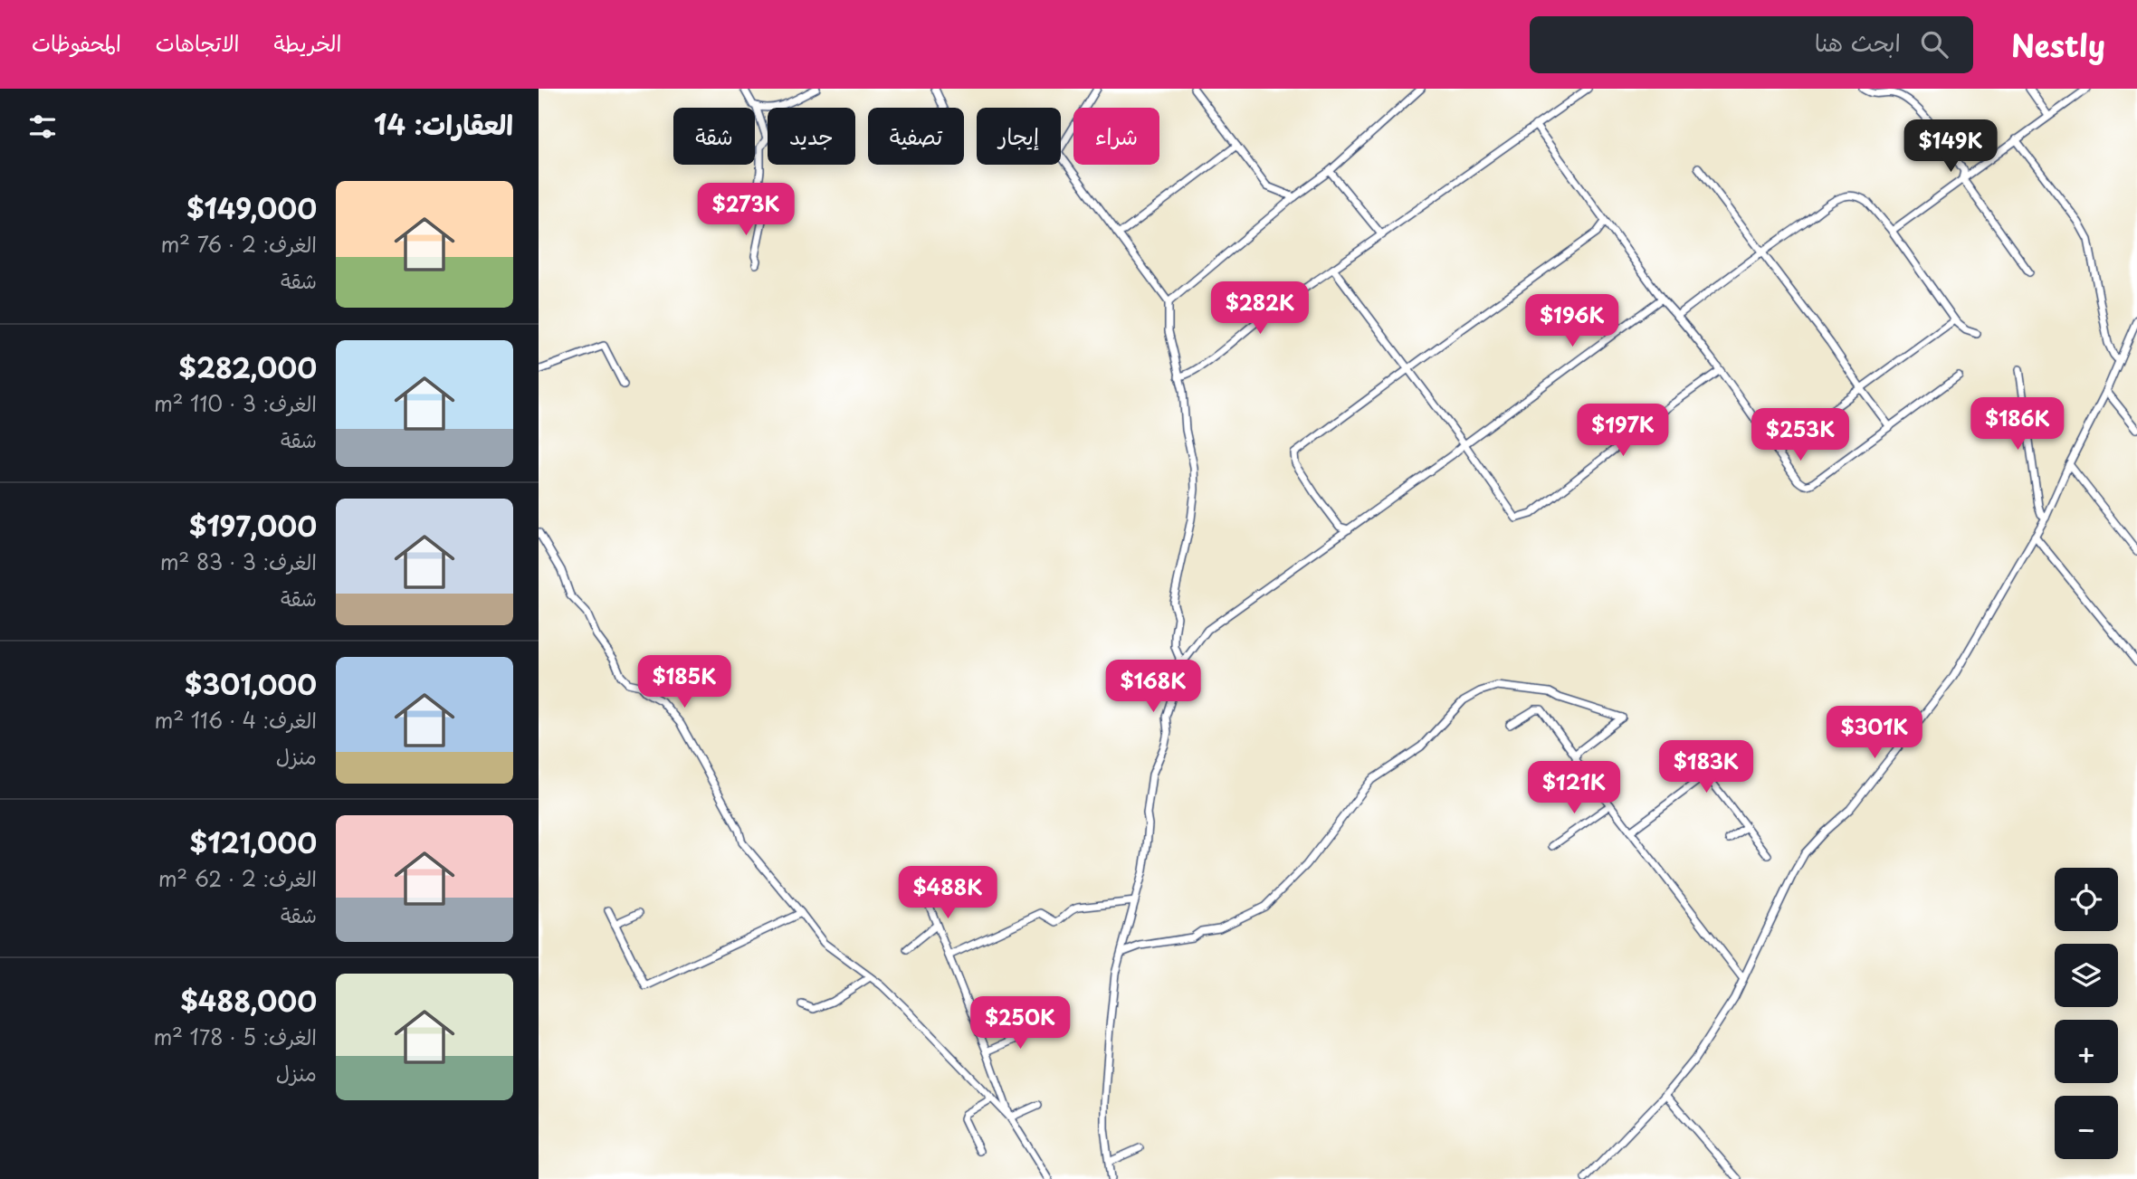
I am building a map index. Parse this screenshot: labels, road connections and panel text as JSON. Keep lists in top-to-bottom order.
{
  "page": {
    "header": "Nestly",
    "search": "ابحث هنا",
    "nav": ["الخريطة", "الاتجاهات", "المحفوظات"],
    "heading": "العقارات: 14",
    "chip": [
      "شراء",
      "إيجار",
      "تصفية",
      "جديد",
      "شقة"
    ],
    "price": [
      "$149K",
      "$273K",
      "$282K",
      "$196K",
      "$186K",
      "$197K",
      "$253K",
      "$185K",
      "$168K",
      "$301K",
      "$183K",
      "$121K",
      "$488K",
      "$250K"
    ],
    "list": [
      {
        "name": "$149,000",
        "note": "الغرف: 2 · 76 m² · شقة"
      },
      {
        "name": "$282,000",
        "note": "الغرف: 3 · 110 m² · شقة"
      },
      {
        "name": "$197,000",
        "note": "الغرف: 3 · 83 m² · شقة"
      },
      {
        "name": "$301,000",
        "note": "الغرف: 4 · 116 m² · منزل"
      },
      {
        "name": "$121,000",
        "note": "الغرف: 2 · 62 m² · شقة"
      },
      {
        "name": "$488,000",
        "note": "الغرف: 5 · 178 m² · منزل"
      }
    ],
    "map_buttons": ["+", "−"]
  }
}
